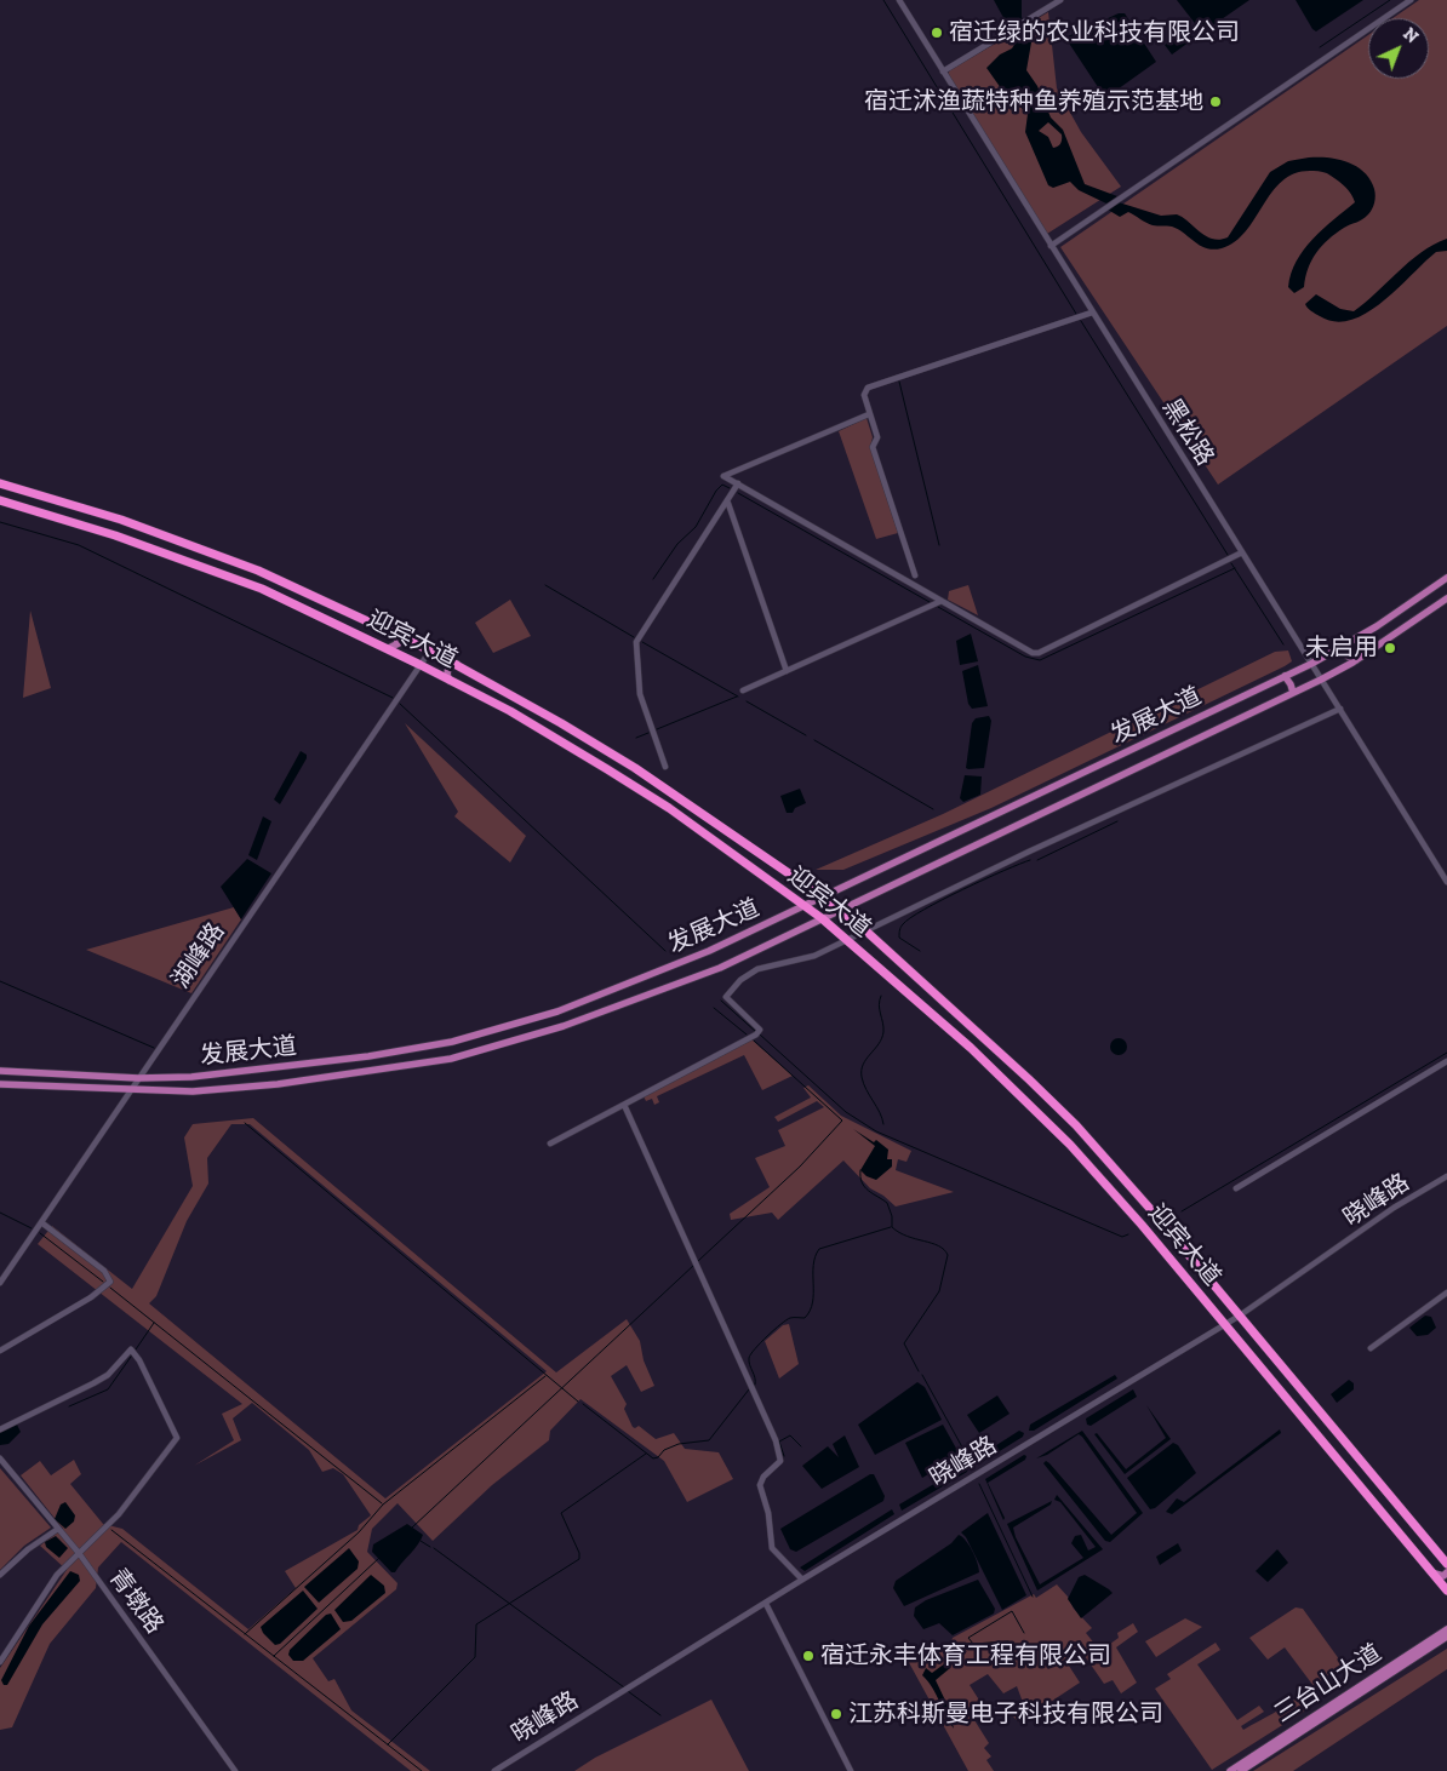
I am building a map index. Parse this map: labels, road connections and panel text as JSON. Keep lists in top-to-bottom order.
{
  "streets": {
    "highway": ["迎宾大道"],
    "main road": ["发展大道", "三台山大道"],
    "street": [
      "黑松路",
      "湖峰路",
      "晓峰路",
      "青墩路"
    ]
  },
  "crossings": [
    ["黑松路", "发展大道"],
    ["迎宾大道", "发展大道"],
    ["迎宾大道", "湖峰路"],
    ["迎宾大道", "晓峰路"],
    ["发展大道", "湖峰路"]
  ],
  "places": [
    "宿迁绿的农业科技有限公司",
    "宿迁沭渔蔬特种鱼养殖示范基地",
    "未启用",
    "宿迁永丰体育工程有限公司",
    "江苏科斯曼电子科技有限公司"
  ],
  "north": "top right"
}
